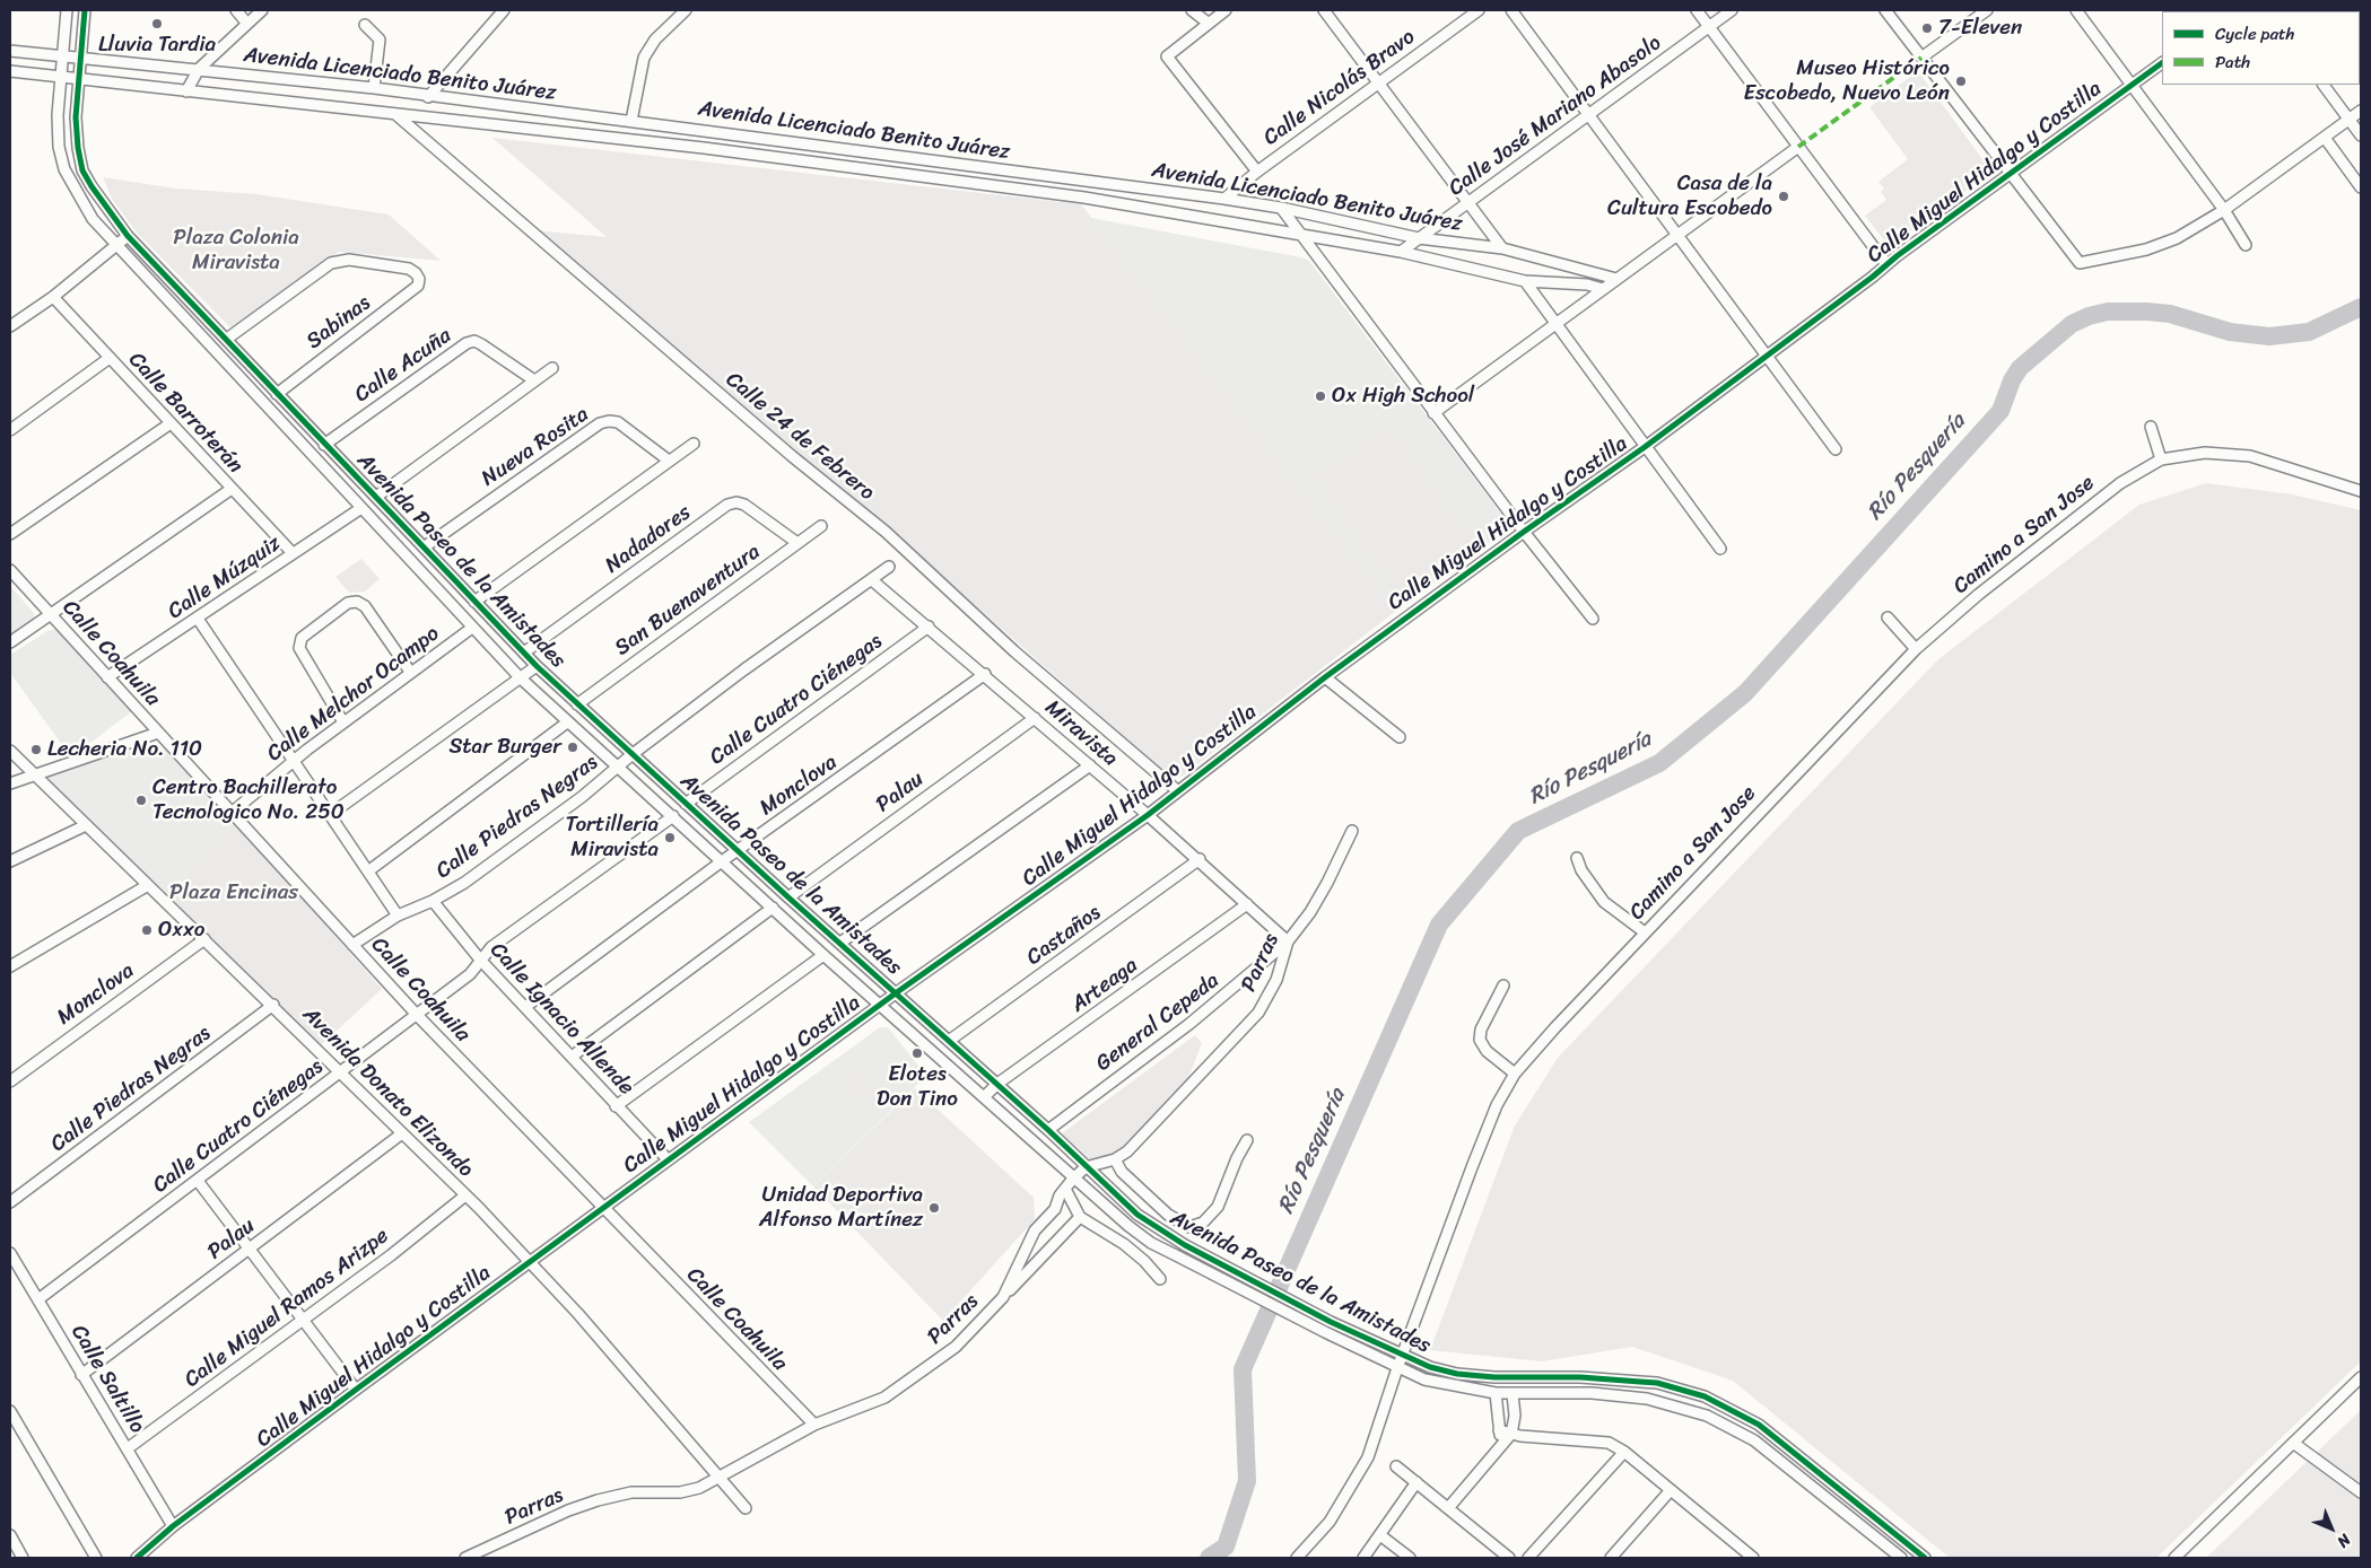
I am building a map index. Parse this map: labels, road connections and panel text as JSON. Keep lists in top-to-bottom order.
{
  "streets": {
    "street": [
      "Avenida Licenciado Benito Juárez",
      "Calle Nicolás Bravo",
      "Calle José Mariano Abasolo",
      "Calle Miguel Hidalgo y Costilla",
      "Sabinas",
      "Calle Acuña",
      "Calle Barroterán",
      "Calle 24 de Febrero",
      "Nueva Rosita",
      "Camino a San Jose",
      "Nadadores",
      "Avenida Paseo de la Amistades",
      "Calle Múzquiz",
      "San Buenaventura",
      "Calle Coahuila",
      "Calle Melchor Ocampo",
      "Calle Cuatro Ciénegas",
      "Miravista",
      "Monclova",
      "Palau",
      "Calle Piedras Negras",
      "Castaños",
      "Parras",
      "Arteaga",
      "Calle Ignacio Allende",
      "General Cepeda",
      "Avenida Donato Elizondo",
      "Calle Miguel Ramos Arizpe",
      "Calle Saltillo"
    ]
  },
  "crossings": [
    ["Avenida Licenciado Benito Juárez", "Calle Nicolás Bravo"],
    ["Avenida Licenciado Benito Juárez", "Calle José Mariano Abasolo"],
    ["Avenida Licenciado Benito Juárez", "Calle 24 de Febrero"],
    ["Avenida Licenciado Benito Juárez", "Avenida Paseo de la Amistades"],
    ["Calle Miguel Hidalgo y Costilla", "Calle 24 de Febrero"],
    ["Calle Miguel Hidalgo y Costilla", "Avenida Paseo de la Amistades"],
    ["Calle Miguel Hidalgo y Costilla", "Calle Coahuila"],
    ["Calle Miguel Hidalgo y Costilla", "Miravista"],
    ["Calle Miguel Hidalgo y Costilla", "Calle Ignacio Allende"],
    ["Calle Miguel Hidalgo y Costilla", "Avenida Donato Elizondo"],
    ["Calle Miguel Hidalgo y Costilla", "Calle Saltillo"],
    ["Sabinas", "Avenida Paseo de la Amistades"],
    ["Calle Acuña", "Avenida Paseo de la Amistades"],
    ["Calle Barroterán", "Calle Múzquiz"],
    ["Nueva Rosita", "Avenida Paseo de la Amistades"],
    ["Camino a San Jose", "Avenida Paseo de la Amistades"],
    ["Nadadores", "Avenida Paseo de la Amistades"],
    ["Nadadores", "San Buenaventura"],
    ["Avenida Paseo de la Amistades", "Calle Múzquiz"],
    ["Avenida Paseo de la Amistades", "San Buenaventura"],
    ["Avenida Paseo de la Amistades", "Calle Melchor Ocampo"],
    ["Avenida Paseo de la Amistades", "Calle Cuatro Ciénegas"],
    ["Avenida Paseo de la Amistades", "Monclova"],
    ["Avenida Paseo de la Amistades", "Palau"],
    ["Avenida Paseo de la Amistades", "Calle Piedras Negras"],
    ["Avenida Paseo de la Amistades", "Castaños"],
    ["Avenida Paseo de la Amistades", "Parras"],
    ["Avenida Paseo de la Amistades", "Arteaga"],
    ["Avenida Paseo de la Amistades", "General Cepeda"],
    ["Calle Múzquiz", "Calle Coahuila"],
    ["Calle Coahuila", "Calle Melchor Ocampo"],
    ["Calle Coahuila", "Calle Cuatro Ciénegas"],
    ["Calle Coahuila", "Calle Piedras Negras"],
    ["Calle Coahuila", "Parras"],
    ["Calle Cuatro Ciénegas", "Miravista"],
    ["Calle Cuatro Ciénegas", "Calle Ignacio Allende"],
    ["Calle Cuatro Ciénegas", "Avenida Donato Elizondo"],
    ["Calle Cuatro Ciénegas", "Calle Saltillo"],
    ["Miravista", "Monclova"],
    ["Miravista", "Palau"],
    ["Miravista", "Calle Piedras Negras"],
    ["Miravista", "Castaños"],
    ["Miravista", "Parras"],
    ["Miravista", "Arteaga"],
    ["Miravista", "General Cepeda"],
    ["Monclova", "Calle Ignacio Allende"],
    ["Monclova", "Avenida Donato Elizondo"],
    ["Palau", "Avenida Donato Elizondo"],
    ["Palau", "Calle Saltillo"],
    ["Calle Piedras Negras", "Calle Ignacio Allende"],
    ["Calle Piedras Negras", "Avenida Donato Elizondo"],
    ["Parras", "General Cepeda"],
    ["Parras", "Avenida Donato Elizondo"],
    ["Avenida Donato Elizondo", "Calle Miguel Ramos Arizpe"],
    ["Calle Miguel Ramos Arizpe", "Calle Saltillo"]
  ],
  "water": ["Río Pesquería"],
  "parks": ["Plaza Colonia Miravista", "Plaza Encinas"],
  "places": [
    "Lluvia Tardia",
    "7-Eleven",
    "Museo Histórico Escobedo, Nuevo León",
    "Casa de la Cultura Escobedo",
    "Ox High School",
    "Star Burger",
    "Lecheria No. 110",
    "Centro Bachillerato Tecnologico No. 250",
    "Tortillería Miravista",
    "Oxxo",
    "Elotes Don Tino",
    "Unidad Deportiva Alfonso Martínez"
  ],
  "legend": ["Cycle path", "Path"],
  "north": "bottom right"
}
